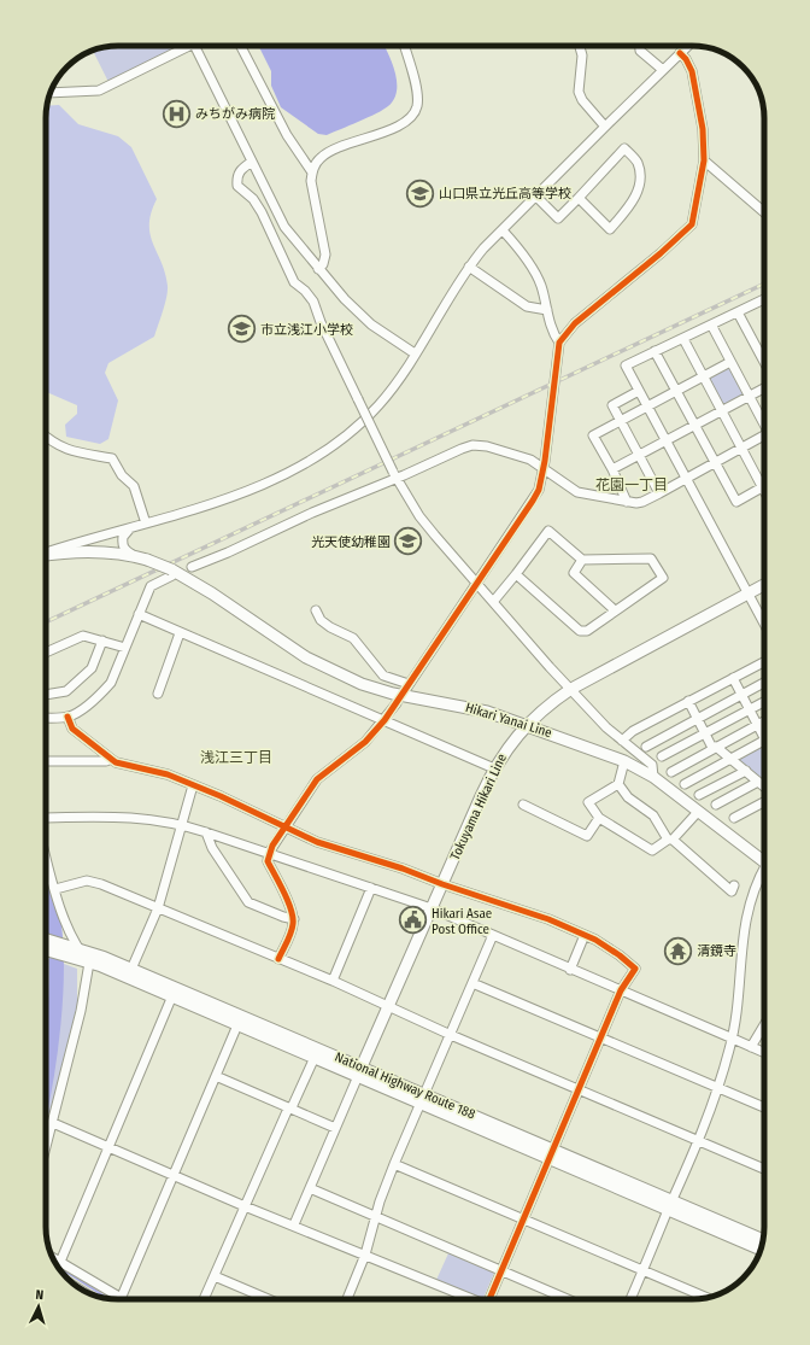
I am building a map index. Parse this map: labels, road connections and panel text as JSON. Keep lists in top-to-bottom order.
{
  "streets": {
    "highway": ["National Highway Route 188"],
    "main road": ["Hikari Yanai Line", "Tokuyama Hikari Line"]
  },
  "crossings": [
    ["Hikari Yanai Line", "Tokuyama Hikari Line"],
    ["Tokuyama Hikari Line", "National Highway Route 188"]
  ],
  "districts": ["花園一丁目", "浅江三丁目"],
  "places": {
    "hospital": ["みちがみ病院"],
    "school or university": ["山口県立光丘高等学校", "市立浅江小学校", "光天使幼稚園"],
    "public building": ["Hikari Asae Post Office"],
    "temple": ["清鏡寺"]
  },
  "north": "top"
}
